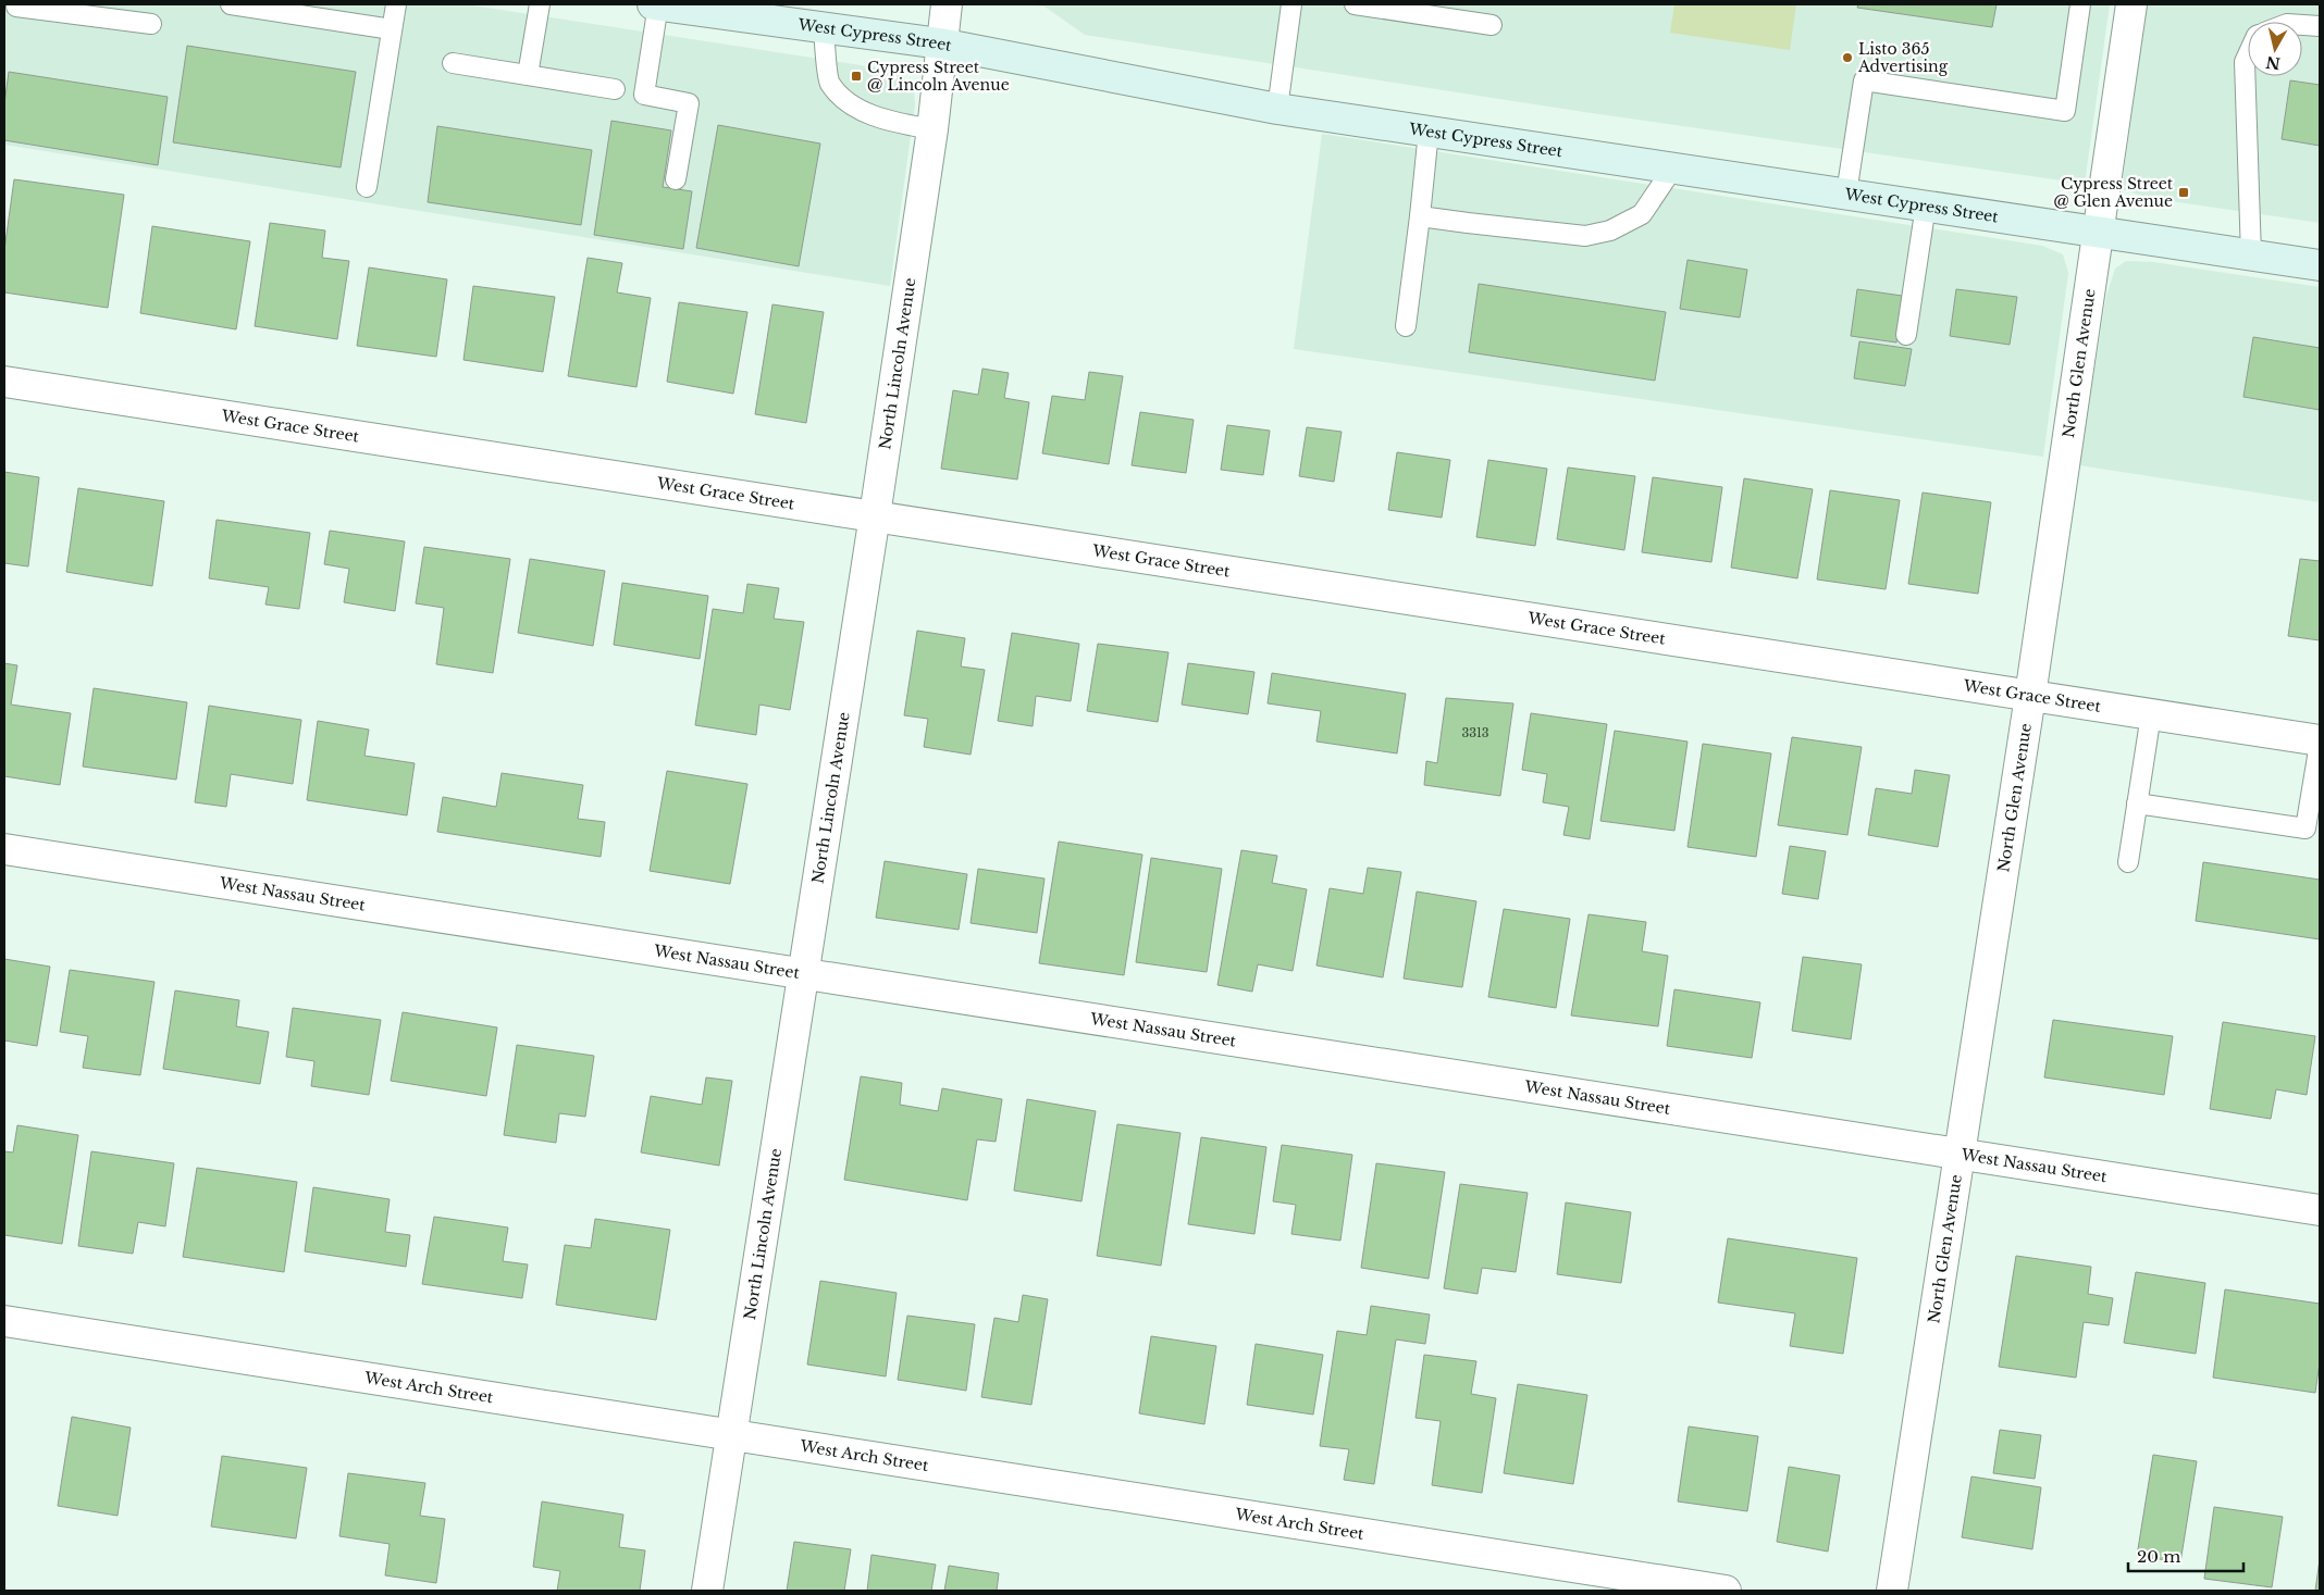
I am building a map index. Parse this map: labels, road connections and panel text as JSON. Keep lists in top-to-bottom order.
{
  "streets": {
    "street": [
      "West Cypress Street",
      "North Glen Avenue",
      "North Lincoln Avenue",
      "West Grace Street",
      "West Nassau Street",
      "West Arch Street"
    ]
  },
  "crossings": [
    ["West Cypress Street", "North Glen Avenue"],
    ["West Cypress Street", "North Lincoln Avenue"],
    ["North Glen Avenue", "West Grace Street"],
    ["North Glen Avenue", "West Nassau Street"],
    ["North Lincoln Avenue", "West Grace Street"],
    ["North Lincoln Avenue", "West Nassau Street"],
    ["North Lincoln Avenue", "West Arch Street"]
  ],
  "places": {
    "other": ["Listo 365 Advertising"],
    "transit": ["Cypress Street @ Lincoln Avenue", "Cypress Street @ Glen Avenue"]
  },
  "house_numbers": ["3313"],
  "scale_bar": "20 m",
  "north": "bottom"
}
